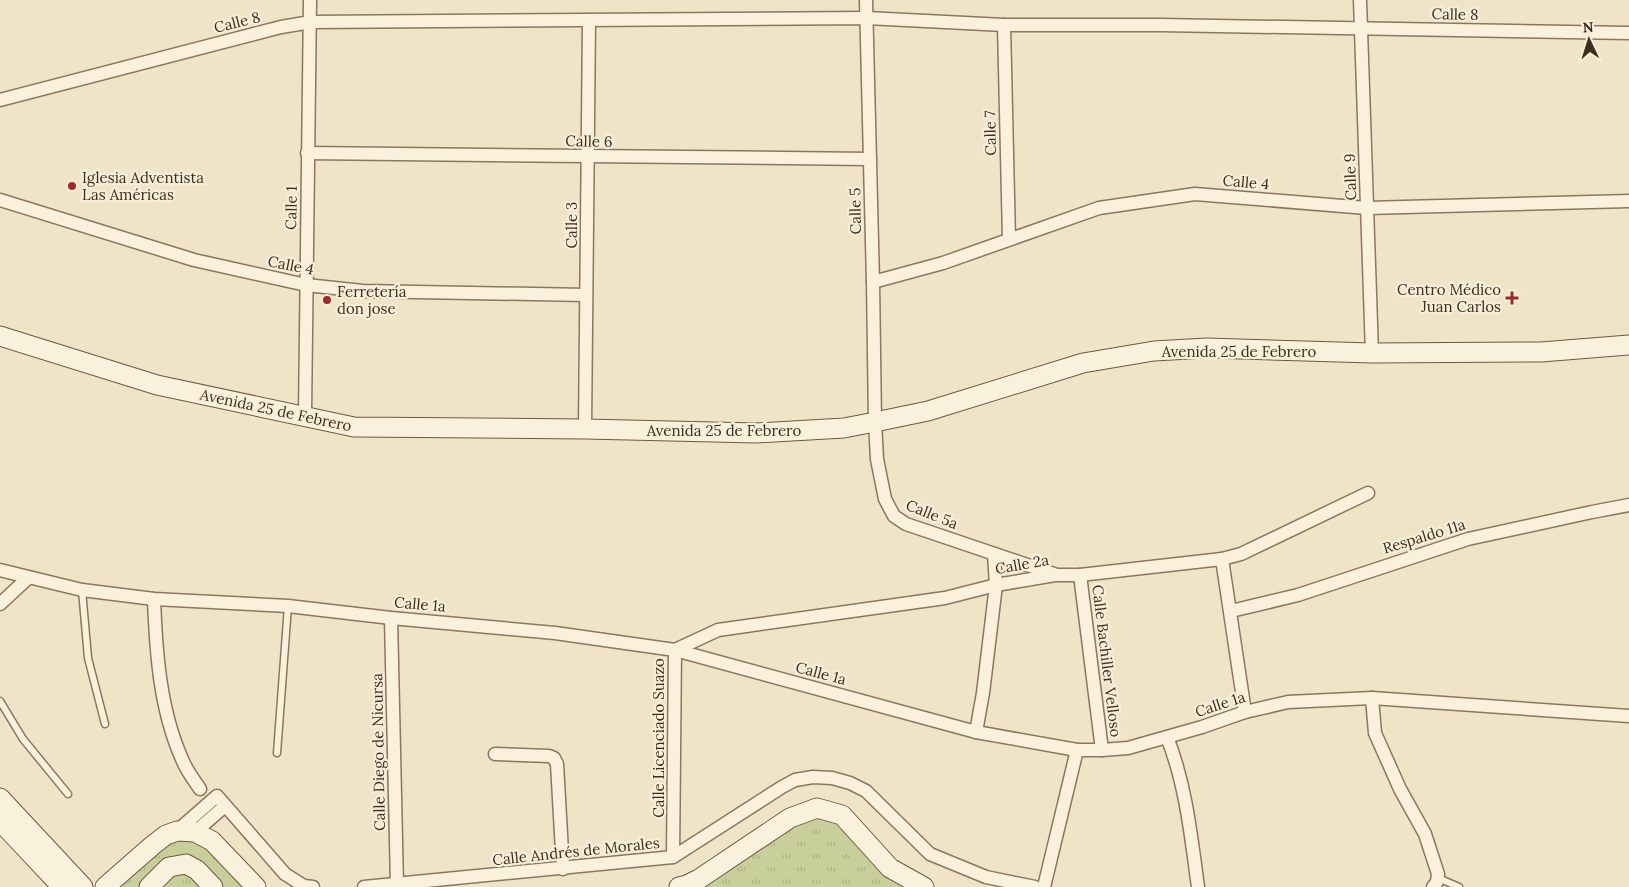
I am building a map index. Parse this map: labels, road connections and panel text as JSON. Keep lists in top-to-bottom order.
{
  "streets": {
    "main road": ["Avenida 25 de Febrero"],
    "street": [
      "Calle 8",
      "Calle 7",
      "Calle 6",
      "Calle 9",
      "Calle 4",
      "Calle 1",
      "Calle 5",
      "Calle 3",
      "Calle 5a",
      "Respaldo 11a",
      "Calle 2a",
      "Calle 1a",
      "Calle Bachiller Velloso",
      "Calle Licenciado Suazo",
      "Calle Diego de Nicursa",
      "Calle Andrés de Morales"
    ]
  },
  "crossings": [
    ["Calle 8", "Calle 7"],
    ["Calle 8", "Calle 9"],
    ["Calle 8", "Calle 1"],
    ["Calle 8", "Calle 5"],
    ["Calle 8", "Calle 3"],
    ["Calle 7", "Calle 4"],
    ["Calle 6", "Calle 1"],
    ["Calle 6", "Calle 5"],
    ["Calle 6", "Calle 3"],
    ["Calle 9", "Calle 4"],
    ["Calle 9", "Avenida 25 de Febrero"],
    ["Calle 4", "Calle 1"],
    ["Calle 4", "Calle 5"],
    ["Calle 4", "Calle 3"],
    ["Calle 1", "Avenida 25 de Febrero"],
    ["Calle 5", "Avenida 25 de Febrero"],
    ["Calle 5", "Calle 5a"],
    ["Calle 3", "Avenida 25 de Febrero"],
    ["Avenida 25 de Febrero", "Calle 5a"],
    ["Calle 5a", "Calle 2a"],
    ["Calle 2a", "Calle 1a"],
    ["Calle 2a", "Calle Bachiller Velloso"],
    ["Calle 2a", "Calle Licenciado Suazo"],
    ["Calle 1a", "Calle Bachiller Velloso"],
    ["Calle 1a", "Calle Licenciado Suazo"],
    ["Calle 1a", "Calle Diego de Nicursa"],
    ["Calle Licenciado Suazo", "Calle Andrés de Morales"],
    ["Calle Diego de Nicursa", "Calle Andrés de Morales"]
  ],
  "places": {
    "other": ["Iglesia Adventista Las Américas", "Ferretería don jose"],
    "health": ["Centro Médico Juan Carlos"]
  },
  "north": "top"
}
